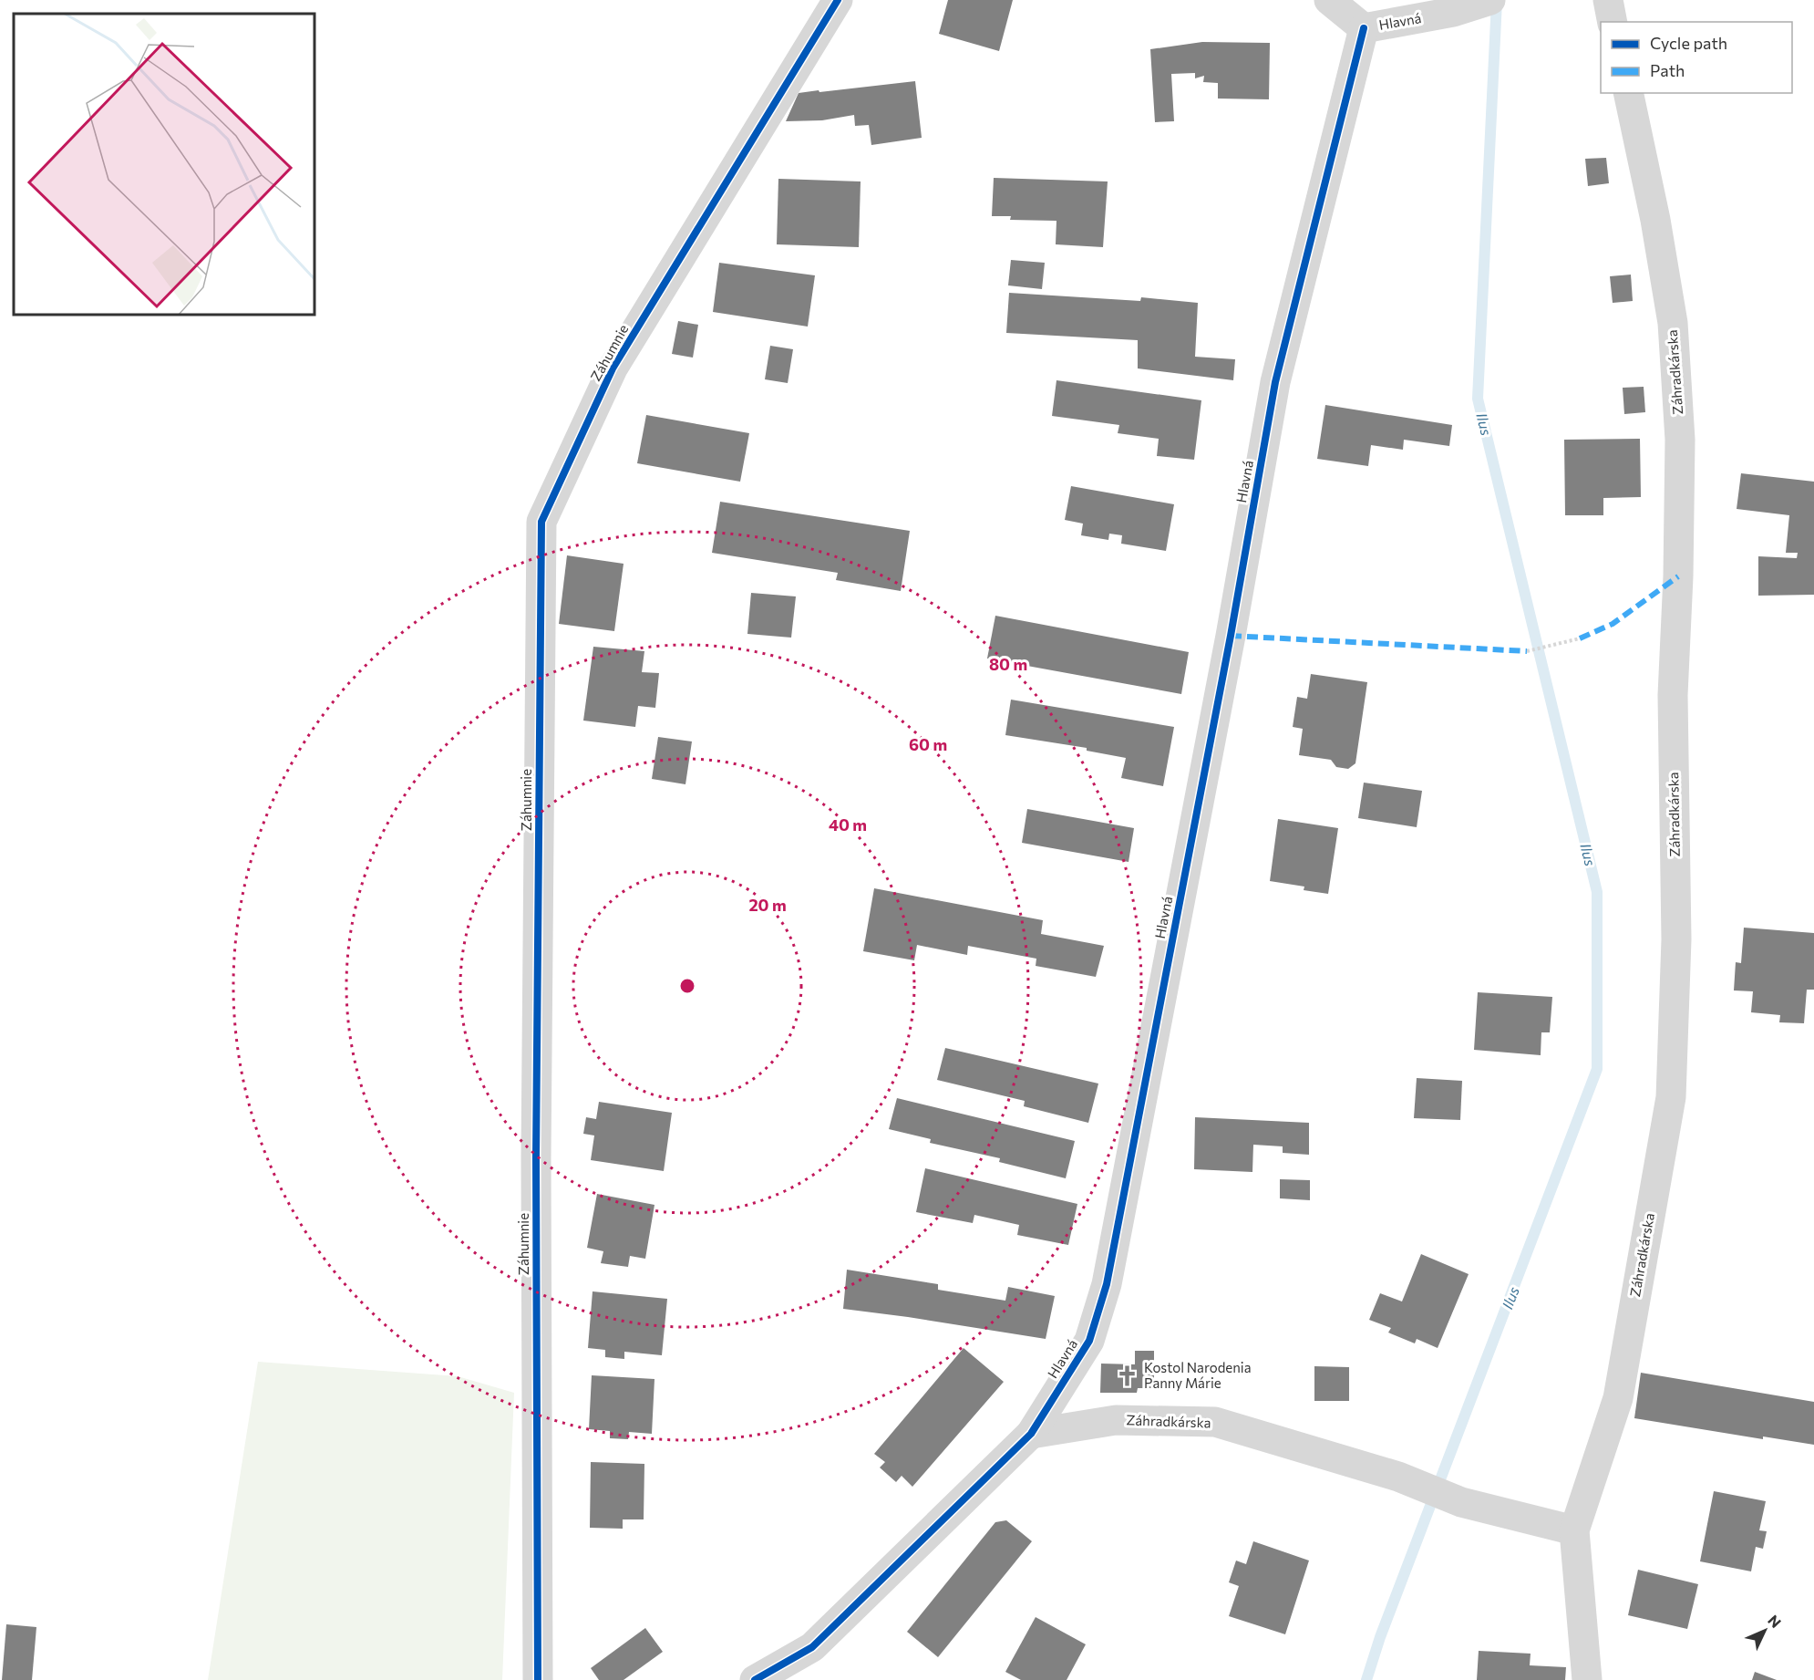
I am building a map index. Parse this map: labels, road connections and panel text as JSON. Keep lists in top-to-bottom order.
{
  "streets": {
    "street": ["Hlavná", "Záhumnie", "Záhradkárska"]
  },
  "crossings": [
    ["Hlavná", "Záhradkárska"]
  ],
  "water": ["Ilus"],
  "places": {
    "church": ["Kostol Narodenia Panny Márie"]
  },
  "legend": ["Cycle path", "Path"],
  "north": "top right",
  "rings": [
    "80 m",
    "60 m",
    "40 m",
    "20 m"
  ]
}
